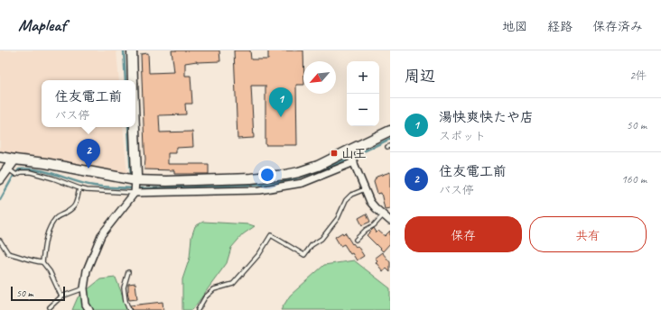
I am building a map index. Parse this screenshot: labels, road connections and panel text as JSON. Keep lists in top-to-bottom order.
{
  "places": {
    "transit": ["山王"]
  },
  "scale_bar": "50 m",
  "north": "bottom left",
  "page": {
    "header": "Mapleaf",
    "nav": ["地図", "経路", "保存済み"],
    "heading": ["周辺", "2件"],
    "map_buttons": ["+", "−"],
    "popup": ["住友電工前", "バス停"],
    "pins": ["1", "2"],
    "list": [
      {
        "mark": "1",
        "name": "湯快爽快たや店",
        "note": "スポット",
        "value": "50 m"
      },
      {
        "mark": "2",
        "name": "住友電工前",
        "note": "バス停",
        "value": "160 m"
      }
    ],
    "buttons": ["保存", "共有"],
    "scale": "50 m"
  }
}
